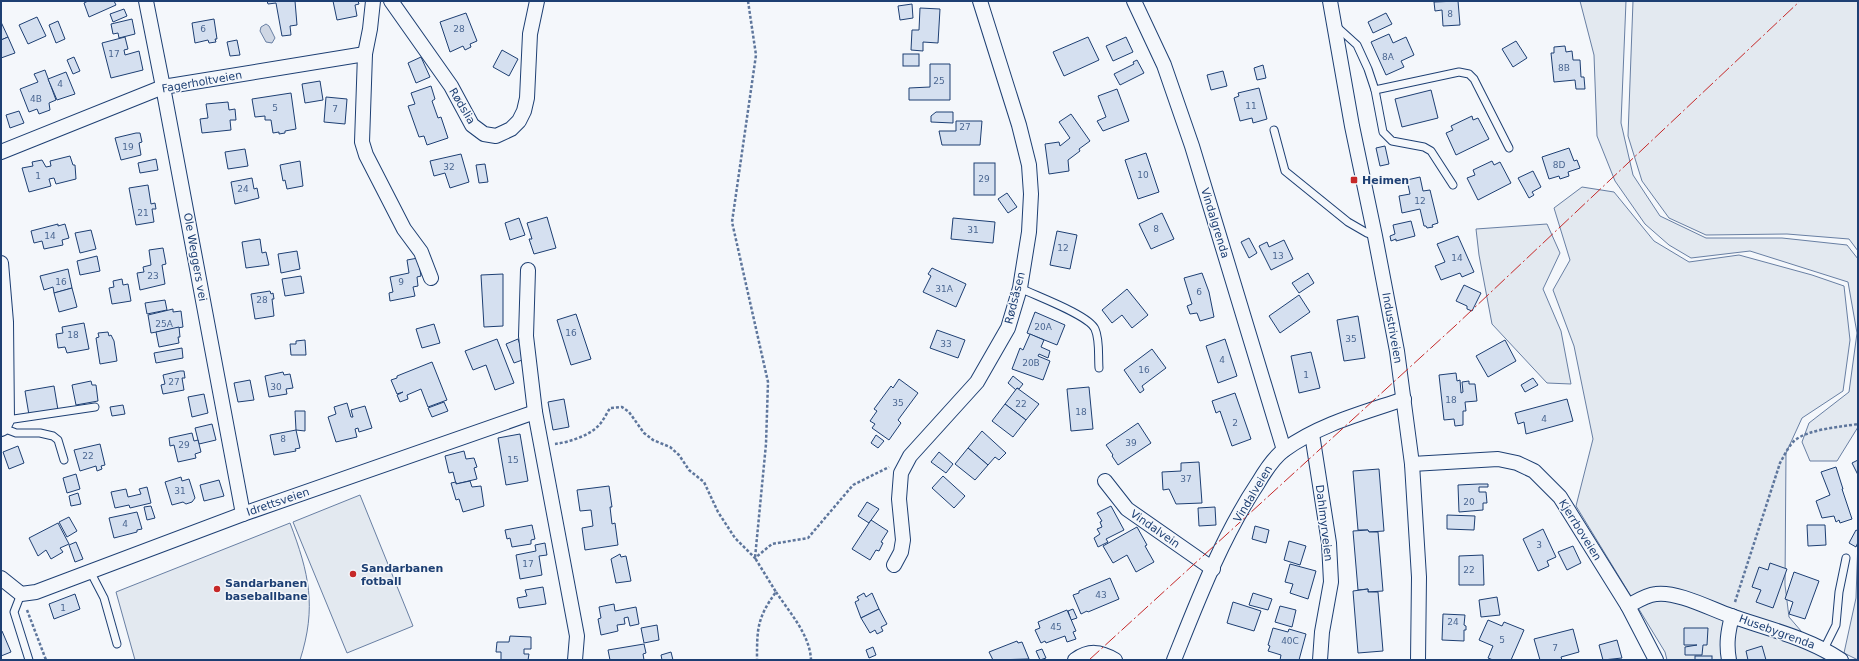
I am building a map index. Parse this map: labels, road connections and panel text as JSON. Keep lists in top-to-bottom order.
{
  "streets": {
    "street": [
      "Fagerholtveien",
      "Rødslia",
      "Vindalgrenda",
      "Ole Weggers vei",
      "Rødsåsen",
      "Industriveien",
      "Vindalveien",
      "Idrettsveien",
      "Dahlmyrveien",
      "Vindalvein",
      "Kjerrboveien",
      "Husebygrenda"
    ]
  },
  "crossings": [
    ["Fagerholtveien", "Ole Weggers vei"],
    ["Vindalgrenda", "Vindalveien"],
    ["Ole Weggers vei", "Idrettsveien"],
    ["Industriveien", "Vindalveien"],
    ["Industriveien", "Kjerrboveien"],
    ["Vindalveien", "Dahlmyrveien"],
    ["Vindalveien", "Vindalvein"],
    ["Kjerrboveien", "Husebygrenda"]
  ],
  "places": {
    "transit": ["Heimen"],
    "other": ["Sandarbanen fotball", "Sandarbanen baseballbane"]
  },
  "house_numbers": [
    "8",
    "6",
    "28",
    "17",
    "8A",
    "8B",
    "25",
    "4",
    "4B",
    "11",
    "5",
    "7",
    "27",
    "19",
    "8D",
    "32",
    "10",
    "1",
    "29",
    "24",
    "12",
    "21",
    "8",
    "31",
    "14",
    "12",
    "13",
    "14",
    "23",
    "16",
    "9",
    "31A",
    "6",
    "28",
    "25A",
    "20A",
    "16",
    "18",
    "35",
    "33",
    "4",
    "20B",
    "16",
    "1",
    "27",
    "30",
    "18",
    "35",
    "22",
    "18",
    "4",
    "2",
    "8",
    "39",
    "29",
    "22",
    "15",
    "37",
    "31",
    "20",
    "4",
    "3",
    "17",
    "22",
    "43",
    "1",
    "24",
    "45",
    "5",
    "40C",
    "7"
  ]
}
